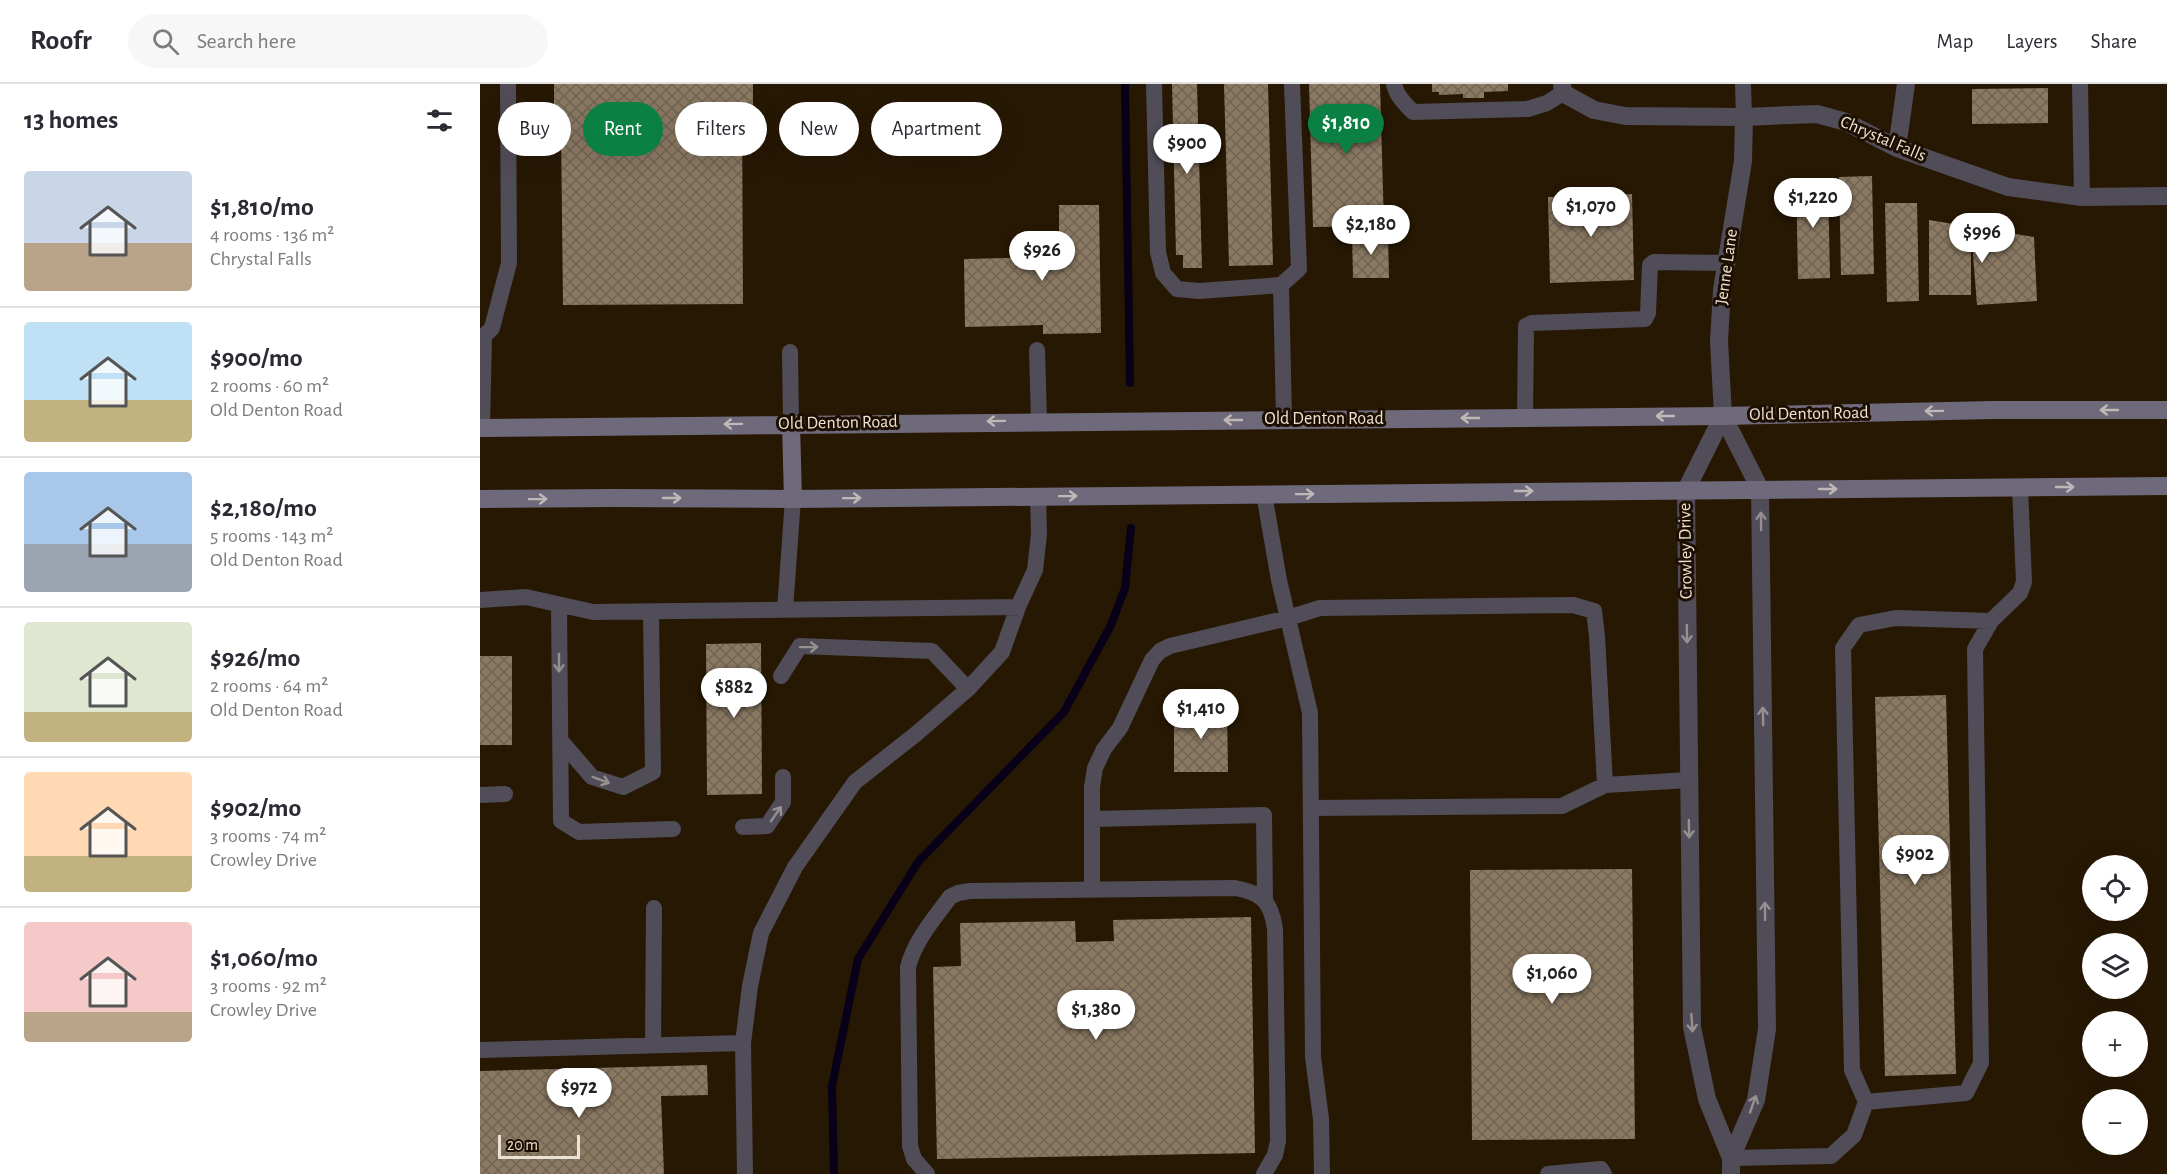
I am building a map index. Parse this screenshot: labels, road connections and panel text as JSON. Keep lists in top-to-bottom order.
{
  "streets": {
    "main road": ["Old Denton Road"],
    "street": ["Chrystal Falls", "Jenne Lane", "Crowley Drive"]
  },
  "crossings": [
    ["Chrystal Falls", "Jenne Lane"],
    ["Jenne Lane", "Old Denton Road"],
    ["Jenne Lane", "Crowley Drive"],
    ["Old Denton Road", "Crowley Drive"]
  ],
  "scale_bar": "20 m",
  "page": {
    "header": "Roofr",
    "search": "Search here",
    "nav": ["Map", "Layers", "Share"],
    "heading": "13 homes",
    "chip": [
      "Buy",
      "Rent",
      "Filters",
      "New",
      "Apartment"
    ],
    "price": [
      "$1,810",
      "$900",
      "$1,220",
      "$1,070",
      "$2,180",
      "$996",
      "$926",
      "$882",
      "$1,410",
      "$902",
      "$1,060",
      "$1,380",
      "$972"
    ],
    "list": [
      {
        "name": "$1,810/mo",
        "note": "4 rooms · 136 m² · Chrystal Falls"
      },
      {
        "name": "$900/mo",
        "note": "2 rooms · 60 m² · Old Denton Road"
      },
      {
        "name": "$2,180/mo",
        "note": "5 rooms · 143 m² · Old Denton Road"
      },
      {
        "name": "$926/mo",
        "note": "2 rooms · 64 m² · Old Denton Road"
      },
      {
        "name": "$902/mo",
        "note": "3 rooms · 74 m² · Crowley Drive"
      },
      {
        "name": "$1,060/mo",
        "note": "3 rooms · 92 m² · Crowley Drive"
      }
    ],
    "map_buttons": ["+", "−"],
    "scale": "20 m"
  }
}
